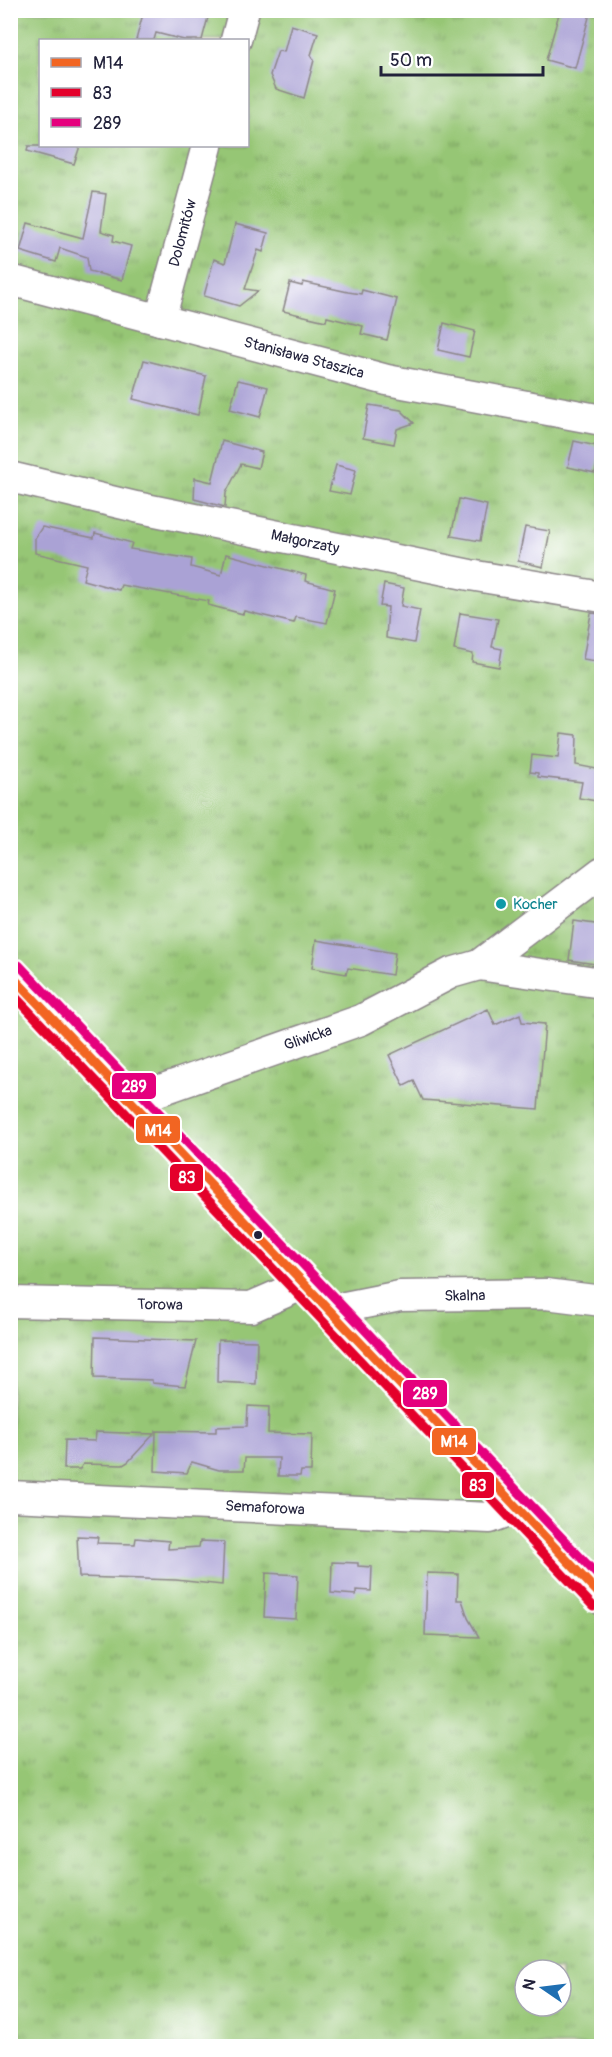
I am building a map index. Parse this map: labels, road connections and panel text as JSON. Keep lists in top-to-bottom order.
{
  "streets": {
    "street": [
      "Dolomitów",
      "Stanisława Staszica",
      "Małgorzaty",
      "Gliwicka",
      "Skalna",
      "Torowa",
      "Semaforowa"
    ]
  },
  "crossings": [
    ["Dolomitów", "Stanisława Staszica"]
  ],
  "places": ["Kocher"],
  "lines": ["transit line 289", "transit line M14", "transit line 83"],
  "legend": ["M14", "83", "289"],
  "scale_bar": "50 m",
  "north": "left"
}
